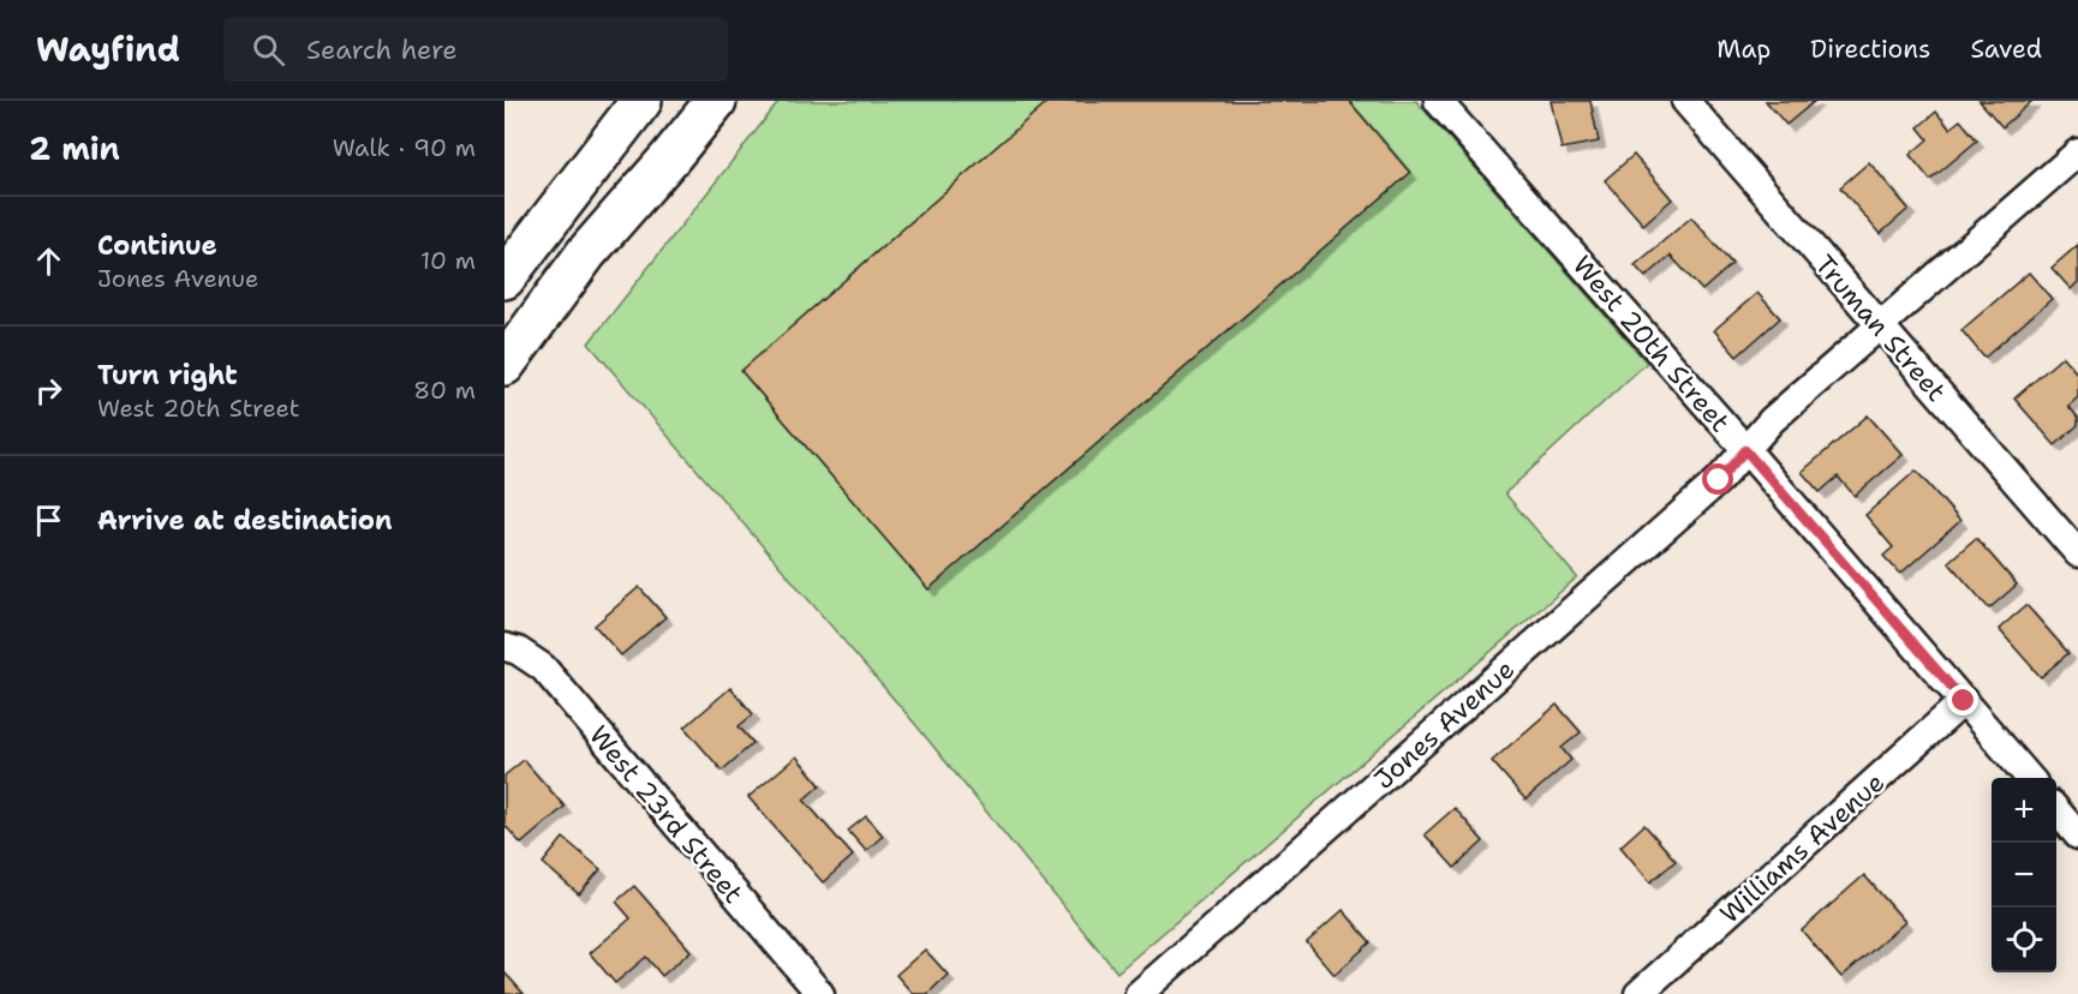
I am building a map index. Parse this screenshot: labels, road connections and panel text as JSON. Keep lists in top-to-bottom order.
{
  "streets": {
    "street": [
      "Truman Street",
      "West 20th Street",
      "Jones Avenue",
      "West 23rd Street",
      "Williams Avenue"
    ]
  },
  "crossings": [
    ["Truman Street", "Jones Avenue"],
    ["West 20th Street", "Jones Avenue"],
    ["West 20th Street", "Williams Avenue"]
  ],
  "page": {
    "header": "Wayfind",
    "search": "Search here",
    "nav": ["Map", "Directions", "Saved"],
    "heading": ["2 min", "Walk · 90 m"],
    "list": [
      ["Continue", "Jones Avenue", "10 m"],
      ["Turn right", "West 20th Street", "80 m"],
      "Arrive at destination"
    ],
    "map_buttons": ["+", "−"]
  }
}
